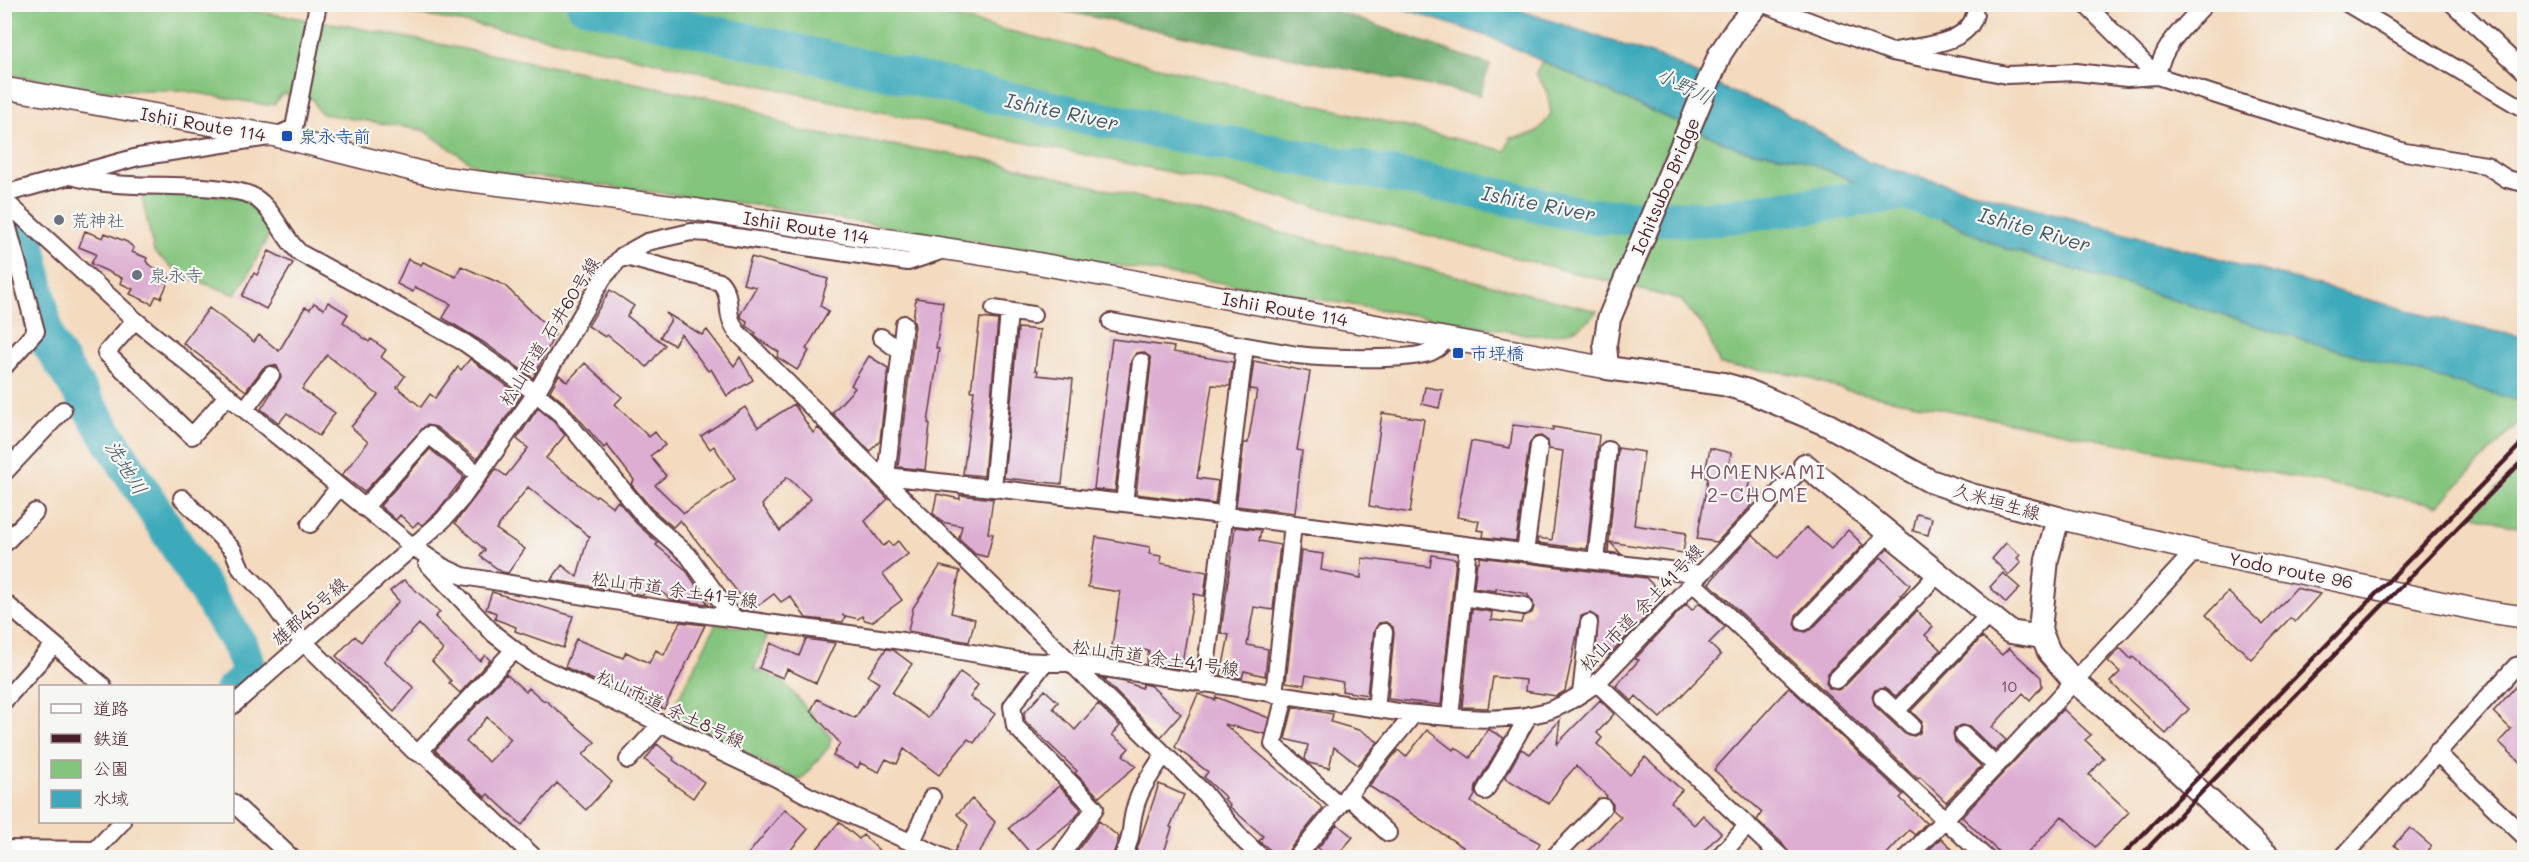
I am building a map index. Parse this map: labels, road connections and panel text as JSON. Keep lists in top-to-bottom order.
{
  "streets": {
    "main road": ["Ichitsubo Bridge", "久米垣生線"],
    "street": [
      "Ishii Route 114",
      "松山市道 石井60号線",
      "Yodo route 96",
      "松山市道 余土41号線",
      "雄郡45号線",
      "松山市道 余土8号線"
    ]
  },
  "crossings": [
    ["Ishii Route 114", "Ichitsubo Bridge"],
    ["Ishii Route 114", "松山市道 石井60号線"],
    ["Ishii Route 114", "久米垣生線"],
    ["Ichitsubo Bridge", "久米垣生線"],
    ["松山市道 石井60号線", "松山市道 余土41号線"],
    ["松山市道 石井60号線", "雄郡45号線"],
    ["松山市道 石井60号線", "松山市道 余土8号線"],
    ["久米垣生線", "Yodo route 96"],
    ["松山市道 余土41号線", "雄郡45号線"],
    ["松山市道 余土41号線", "松山市道 余土8号線"],
    ["雄郡45号線", "松山市道 余土8号線"]
  ],
  "districts": ["HOMENKAMI 2-CHOME"],
  "water": ["小野川", "Ishite River", "洗地川"],
  "places": {
    "transit": ["泉永寺前", "市坪橋"],
    "other": ["荒神社", "泉永寺"]
  },
  "house_numbers": ["10"],
  "legend": [
    "道路",
    "鉄道",
    "公園",
    "水域"
  ]
}
